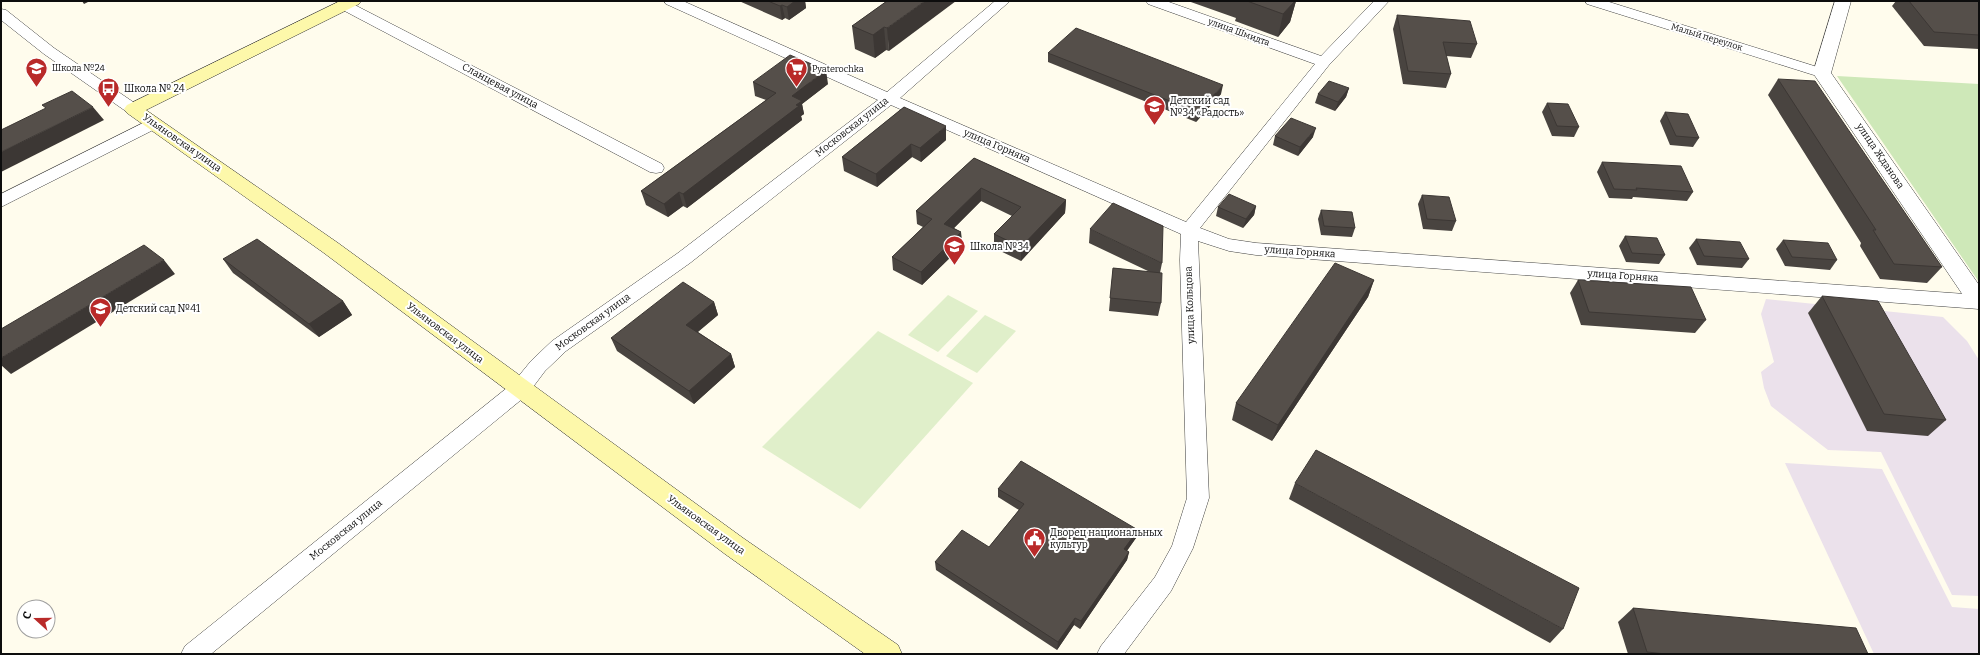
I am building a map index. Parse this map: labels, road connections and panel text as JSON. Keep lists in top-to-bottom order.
{
  "streets": {
    "main road": ["Сланцевая улица", "Ульяновская улица"],
    "street": [
      "улица Шмидта",
      "Малый переулок",
      "Московская улица",
      "улица Горняка",
      "улица Жданова",
      "улица Кольцова"
    ]
  },
  "crossings": [
    ["Малый переулок", "улица Жданова"],
    ["Сланцевая улица", "Ульяновская улица"],
    ["Московская улица", "Ульяновская улица"],
    ["Московская улица", "улица Горняка"],
    ["улица Горняка", "улица Жданова"],
    ["улица Горняка", "улица Кольцова"]
  ],
  "places": {
    "school or university": [
      "Школа №24",
      "Детский сад №34 «Радость»",
      "Школа №34",
      "Детский сад №41"
    ],
    "supermarket": ["Pyaterochka"],
    "bus stop": ["Школа № 24"],
    "public building": ["Дворец национальных культур"]
  },
  "north": "left"
}
